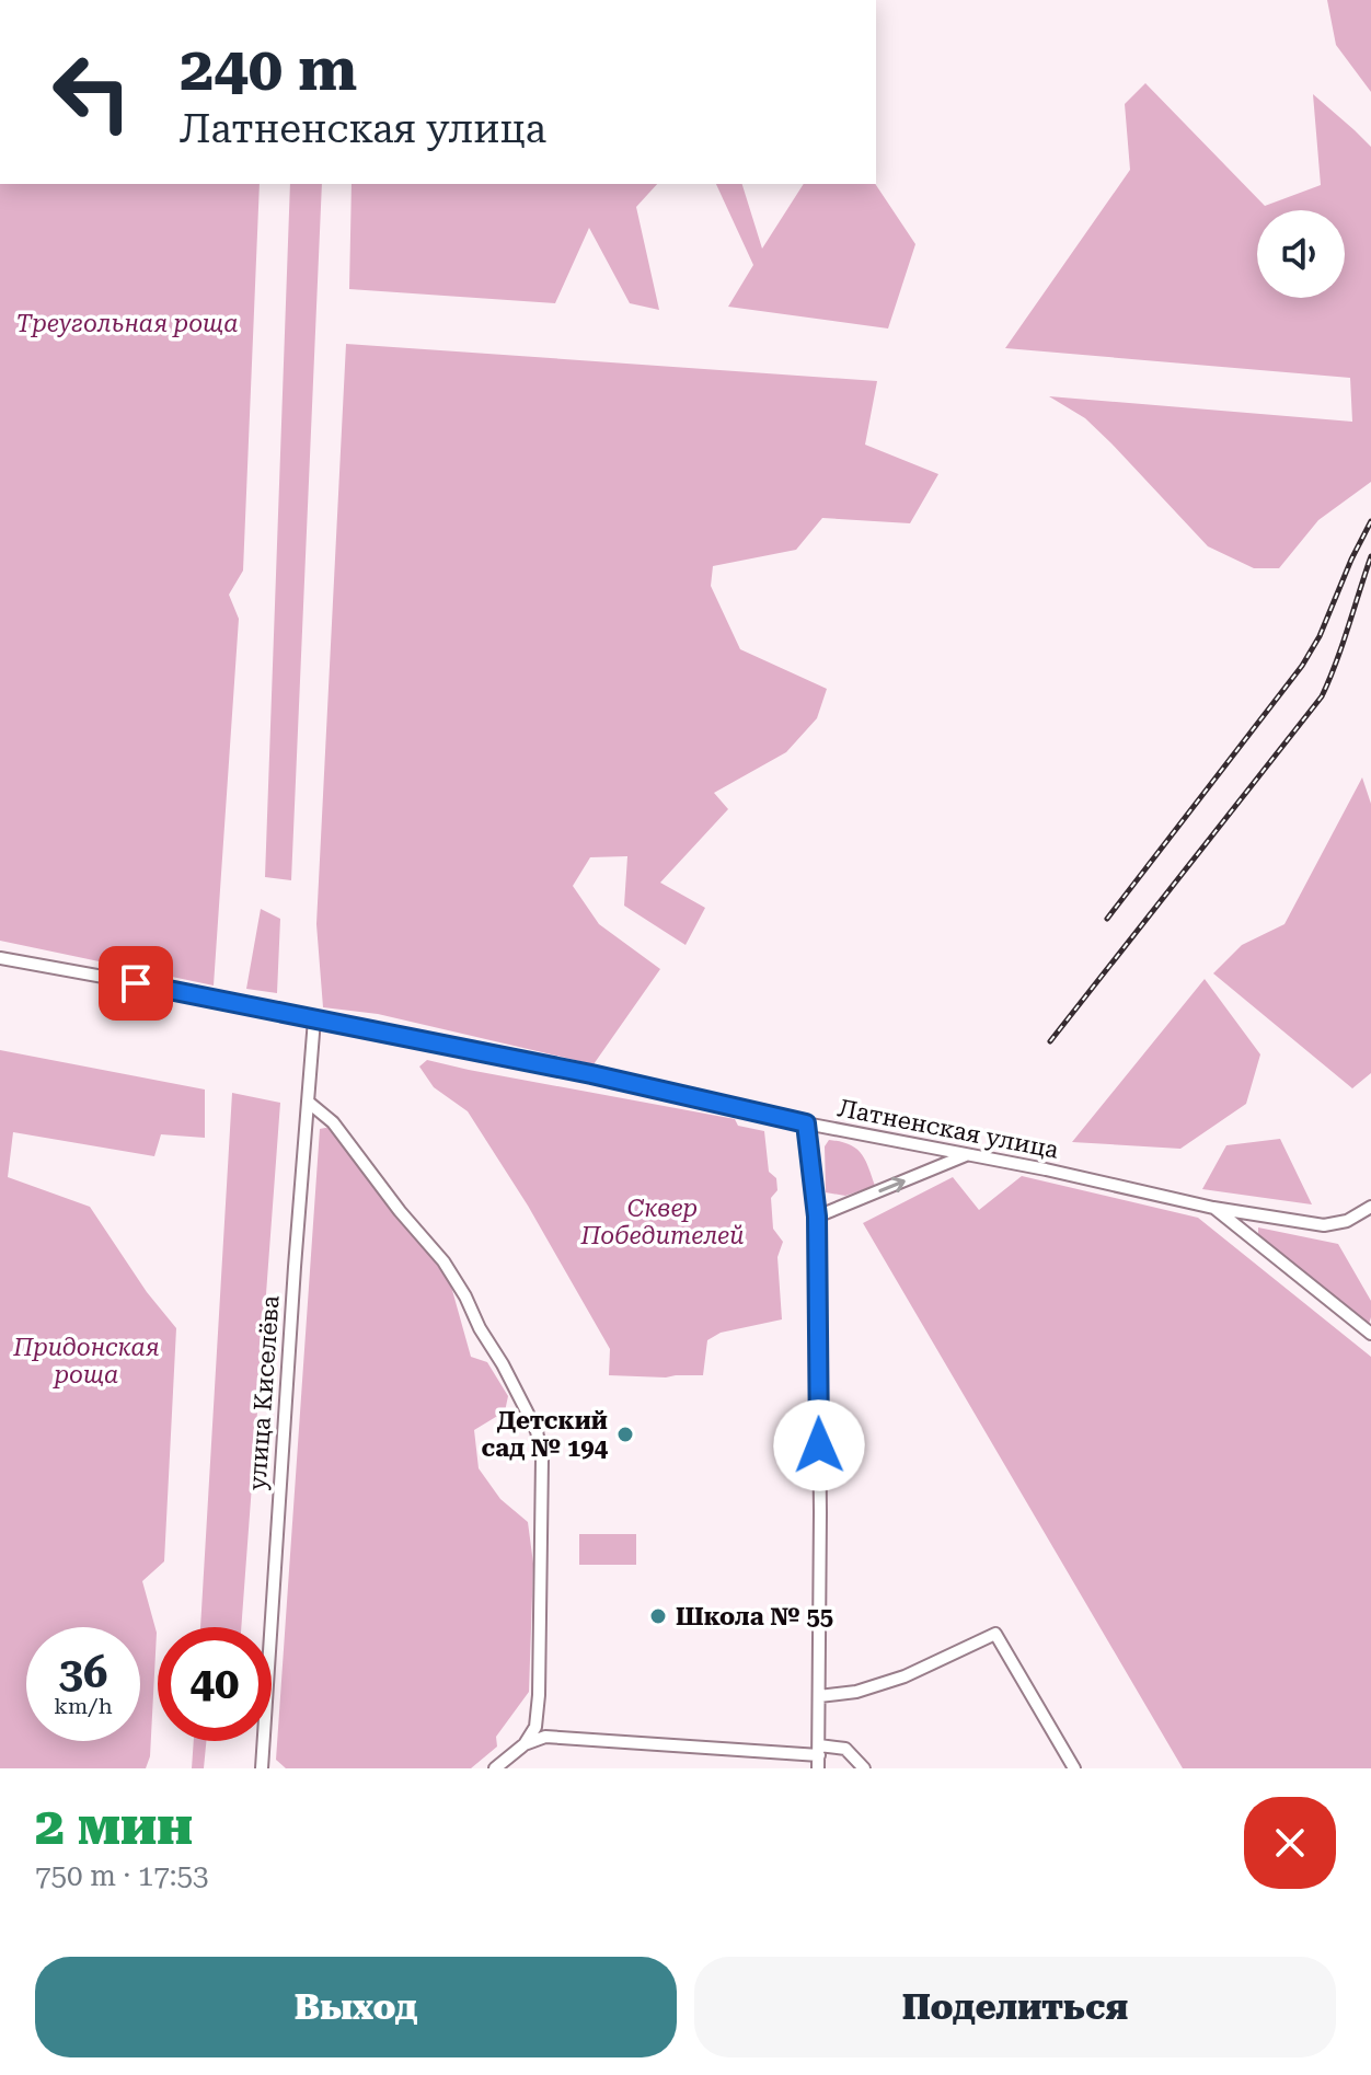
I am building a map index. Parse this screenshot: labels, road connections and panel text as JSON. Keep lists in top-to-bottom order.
{
  "streets": {
    "street": ["Латненская улица", "улица Киселёва"]
  },
  "crossings": [
    ["Латненская улица", "улица Киселёва"]
  ],
  "parks": ["Треугольная роща", "Сквер Победителей", "Придонская роща"],
  "places": ["Детский сад № 194", "Школа № 55"],
  "page": {
    "turn": ["240 m", "Латненская улица"],
    "speed": "36 km/h",
    "limit": "40",
    "heading": ["2 мин", "750 m · 17:53"],
    "buttons": ["Выход", "Поделиться"]
  }
}
